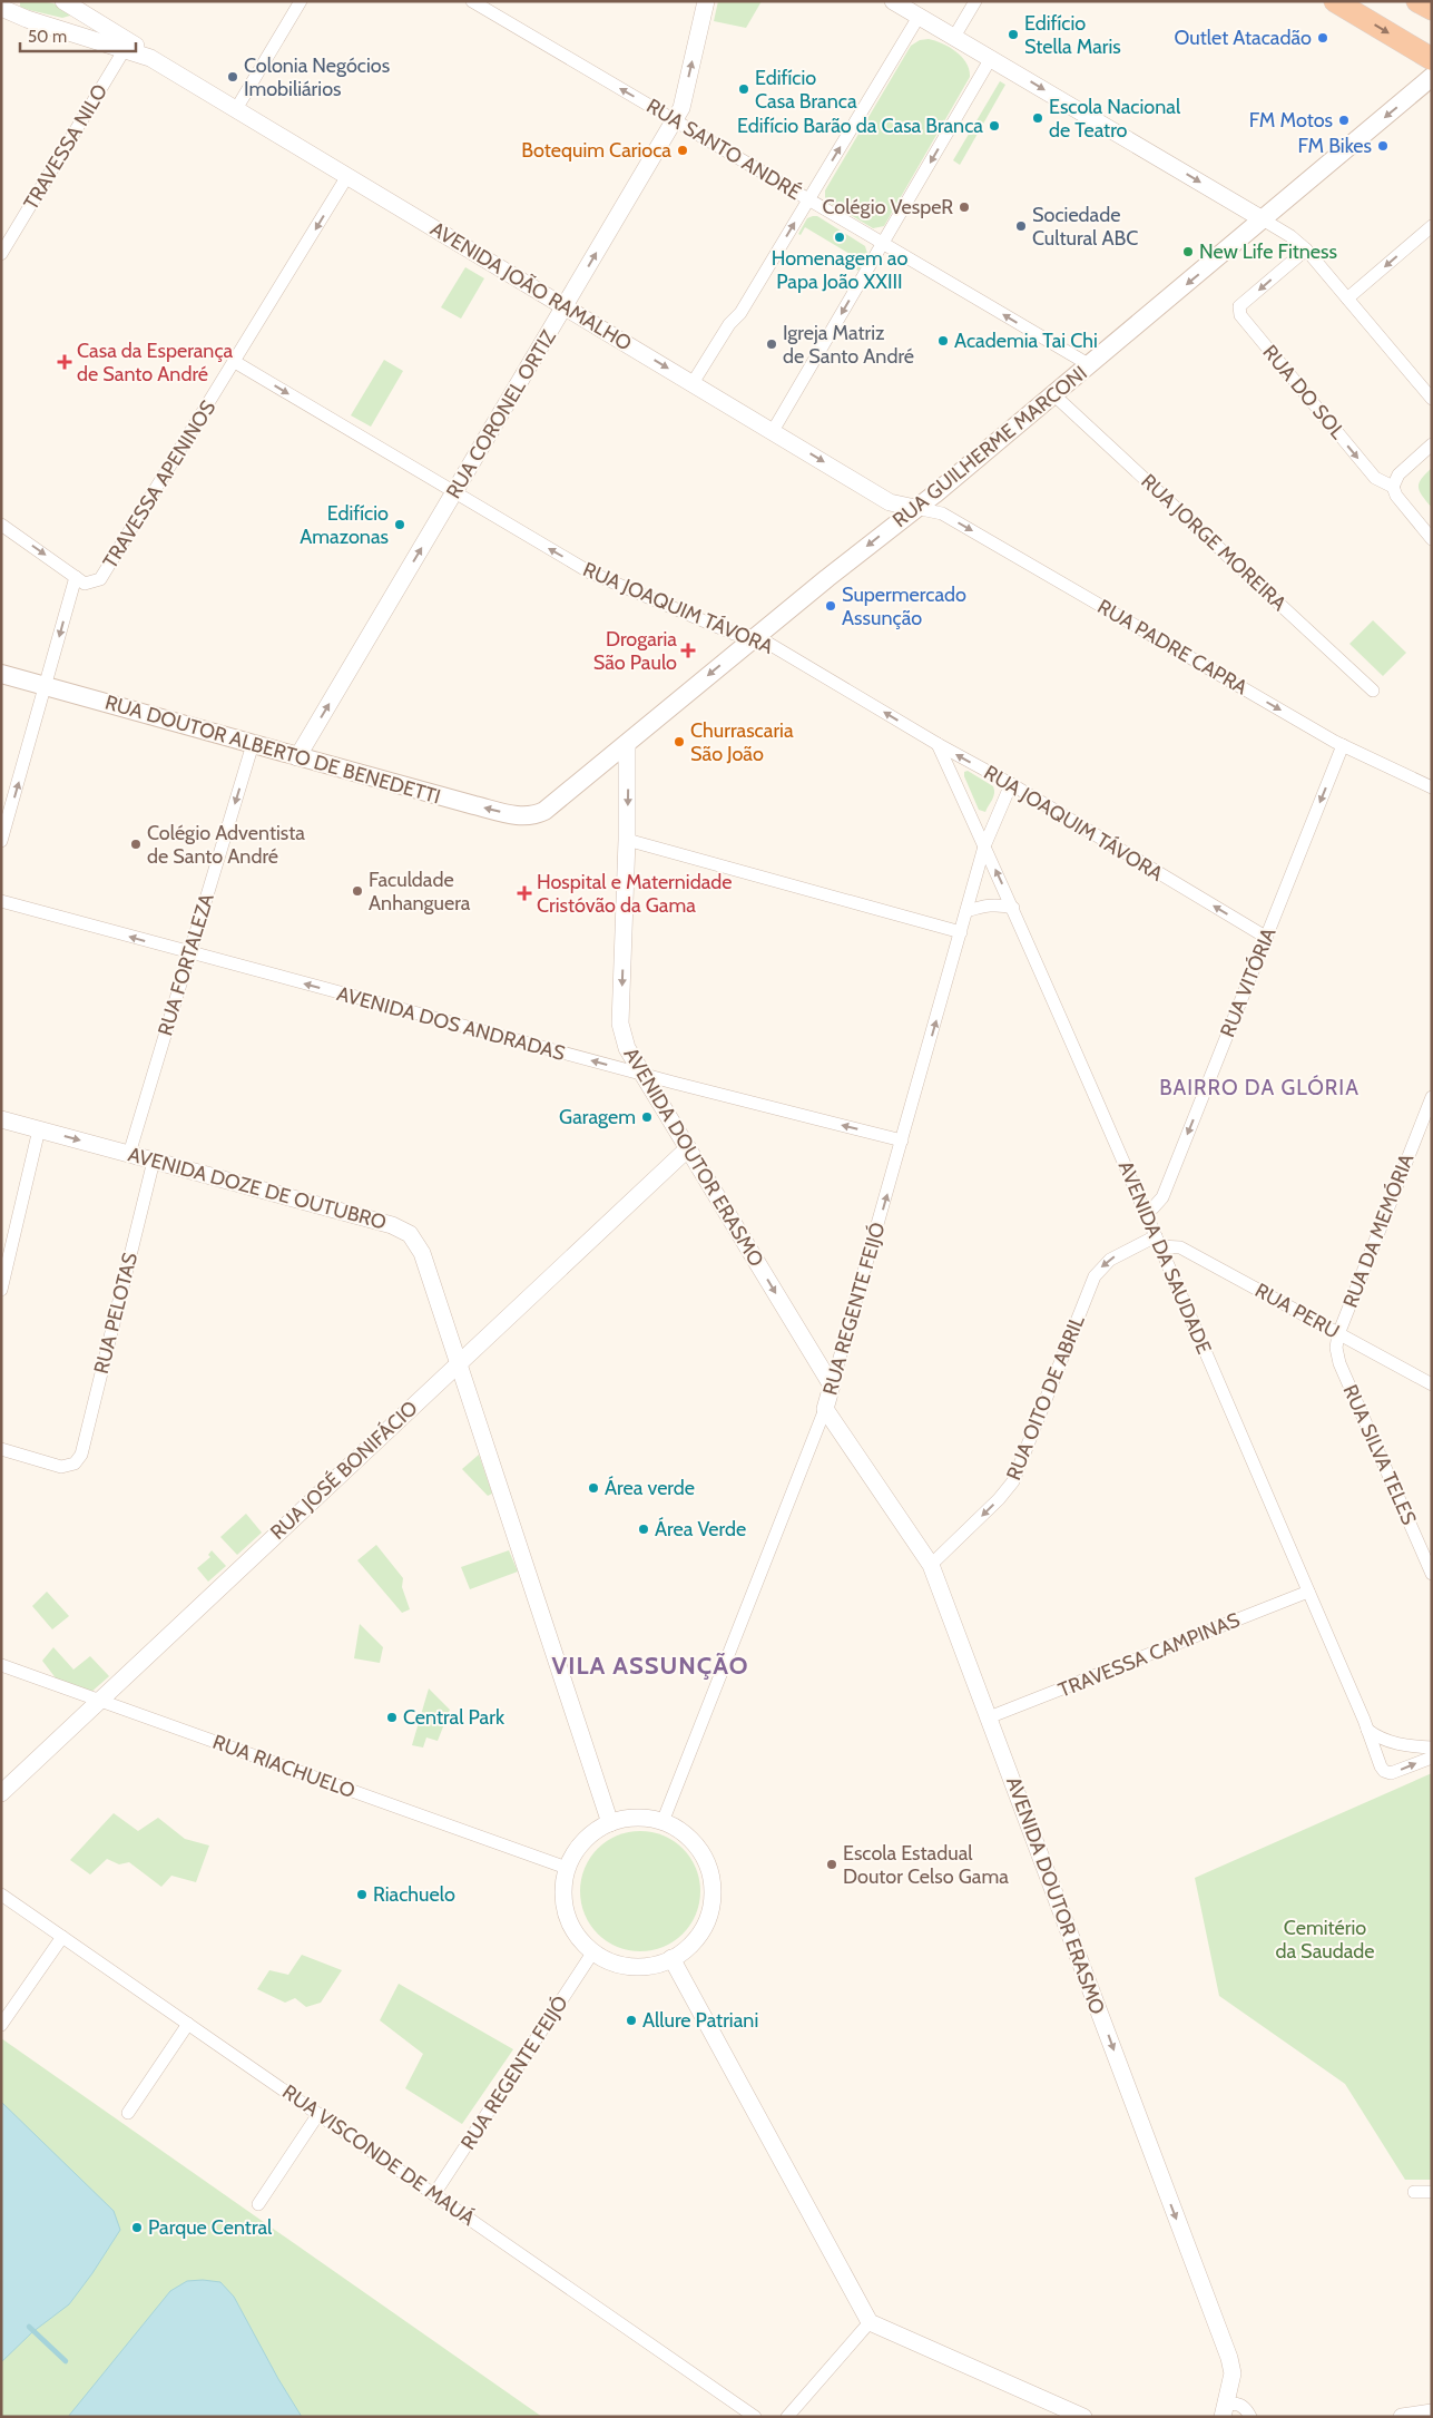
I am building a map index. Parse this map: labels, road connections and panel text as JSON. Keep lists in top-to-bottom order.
{
  "streets": {
    "main road": ["RUA GUILHERME MARCONI", "RUA DOUTOR ALBERTO DE BENEDETTI"],
    "street": [
      "TRAVESSA NILO",
      "RUA SANTO ANDRÉ",
      "AVENIDA JOÃO RAMALHO",
      "RUA DO SOL",
      "RUA CORONEL ORTIZ",
      "TRAVESSA APENINOS",
      "RUA JORGE MOREIRA",
      "RUA JOAQUIM TÁVORA",
      "RUA PADRE CAPRA",
      "RUA FORTALEZA",
      "RUA VITÓRIA",
      "AVENIDA DOS ANDRADAS",
      "AVENIDA DOUTOR ERASMO",
      "AVENIDA DOZE DE OUTUBRO",
      "RUA DA MEMÓRIA",
      "AVENIDA DA SAUDADE",
      "RUA REGENTE FEIJÓ",
      "RUA PERU",
      "RUA PELOTAS",
      "RUA OITO DE ABRIL",
      "RUA SILVA TELES",
      "RUA JOSÉ BONIFÁCIO",
      "TRAVESSA CAMPINAS",
      "RUA RIACHUELO",
      "RUA VISCONDE DE MAUÁ"
    ]
  },
  "crossings": [
    ["TRAVESSA NILO", "AVENIDA JOÃO RAMALHO"],
    ["RUA SANTO ANDRÉ", "RUA CORONEL ORTIZ"],
    ["RUA SANTO ANDRÉ", "RUA GUILHERME MARCONI"],
    ["AVENIDA JOÃO RAMALHO", "RUA CORONEL ORTIZ"],
    ["AVENIDA JOÃO RAMALHO", "RUA GUILHERME MARCONI"],
    ["AVENIDA JOÃO RAMALHO", "TRAVESSA APENINOS"],
    ["AVENIDA JOÃO RAMALHO", "RUA PADRE CAPRA"],
    ["RUA CORONEL ORTIZ", "RUA JOAQUIM TÁVORA"],
    ["RUA CORONEL ORTIZ", "RUA DOUTOR ALBERTO DE BENEDETTI"],
    ["RUA GUILHERME MARCONI", "RUA JORGE MOREIRA"],
    ["RUA GUILHERME MARCONI", "RUA JOAQUIM TÁVORA"],
    ["RUA GUILHERME MARCONI", "RUA PADRE CAPRA"],
    ["RUA GUILHERME MARCONI", "RUA DOUTOR ALBERTO DE BENEDETTI"],
    ["RUA GUILHERME MARCONI", "AVENIDA DOUTOR ERASMO"],
    ["TRAVESSA APENINOS", "RUA JOAQUIM TÁVORA"],
    ["RUA JOAQUIM TÁVORA", "RUA VITÓRIA"],
    ["RUA JOAQUIM TÁVORA", "AVENIDA DA SAUDADE"],
    ["RUA JOAQUIM TÁVORA", "RUA REGENTE FEIJÓ"],
    ["RUA PADRE CAPRA", "RUA VITÓRIA"],
    ["RUA DOUTOR ALBERTO DE BENEDETTI", "RUA FORTALEZA"],
    ["RUA FORTALEZA", "AVENIDA DOS ANDRADAS"],
    ["RUA FORTALEZA", "AVENIDA DOZE DE OUTUBRO"],
    ["RUA VITÓRIA", "AVENIDA DA SAUDADE"],
    ["AVENIDA DOS ANDRADAS", "AVENIDA DOUTOR ERASMO"],
    ["AVENIDA DOS ANDRADAS", "RUA REGENTE FEIJÓ"],
    ["AVENIDA DOUTOR ERASMO", "RUA REGENTE FEIJÓ"],
    ["AVENIDA DOUTOR ERASMO", "RUA OITO DE ABRIL"],
    ["AVENIDA DOUTOR ERASMO", "RUA JOSÉ BONIFÁCIO"],
    ["AVENIDA DOUTOR ERASMO", "TRAVESSA CAMPINAS"],
    ["AVENIDA DOZE DE OUTUBRO", "RUA REGENTE FEIJÓ"],
    ["AVENIDA DOZE DE OUTUBRO", "RUA PELOTAS"],
    ["AVENIDA DOZE DE OUTUBRO", "RUA JOSÉ BONIFÁCIO"],
    ["AVENIDA DOZE DE OUTUBRO", "RUA RIACHUELO"],
    ["RUA DA MEMÓRIA", "RUA PERU"],
    ["RUA DA MEMÓRIA", "RUA SILVA TELES"],
    ["AVENIDA DA SAUDADE", "RUA REGENTE FEIJÓ"],
    ["AVENIDA DA SAUDADE", "RUA PERU"],
    ["AVENIDA DA SAUDADE", "RUA OITO DE ABRIL"],
    ["AVENIDA DA SAUDADE", "TRAVESSA CAMPINAS"],
    ["RUA REGENTE FEIJÓ", "RUA RIACHUELO"],
    ["RUA REGENTE FEIJÓ", "RUA VISCONDE DE MAUÁ"],
    ["RUA PERU", "RUA OITO DE ABRIL"],
    ["RUA PERU", "RUA SILVA TELES"],
    ["RUA JOSÉ BONIFÁCIO", "RUA RIACHUELO"]
  ],
  "one_way": [
    "RUA SANTO ANDRÉ",
    "RUA CORONEL ORTIZ",
    "RUA GUILHERME MARCONI",
    "TRAVESSA APENINOS",
    "RUA PADRE CAPRA",
    "RUA DOUTOR ALBERTO DE BENEDETTI",
    "RUA FORTALEZA",
    "RUA VITÓRIA",
    "AVENIDA DOS ANDRADAS",
    "AVENIDA DOUTOR ERASMO",
    "RUA OITO DE ABRIL"
  ],
  "districts": ["BAIRRO DA GLÓRIA", "VILA ASSUNÇÃO"],
  "parks": ["Cemitério da Saudade"],
  "places": {
    "other": [
      "Edifício Stella Maris",
      "Outlet Atacadão",
      "Colonia Negócios Imobiliários",
      "Edifício Casa Branca",
      "Escola Nacional de Teatro",
      "FM Motos",
      "Edifício Barão da Casa Branca",
      "FM Bikes",
      "Botequim Carioca",
      "Colégio VespeR",
      "Sociedade Cultural ABC",
      "Homenagem ao Papa João XXIII",
      "New Life Fitness",
      "Academia Tai Chi",
      "Igreja Matriz de Santo André",
      "Edifício Amazonas",
      "Supermercado Assunção",
      "Churrascaria São João",
      "Colégio Adventista de Santo André",
      "Faculdade Anhanguera",
      "Garagem",
      "Área verde",
      "Área Verde",
      "Central Park",
      "Escola Estadual Doutor Celso Gama",
      "Riachuelo",
      "Allure Patriani",
      "Parque Central"
    ],
    "health": ["Casa da Esperança de Santo André", "Drogaria São Paulo", "Hospital e Maternidade Cristóvão da Gama"]
  },
  "scale_bar": "50 m"
}
